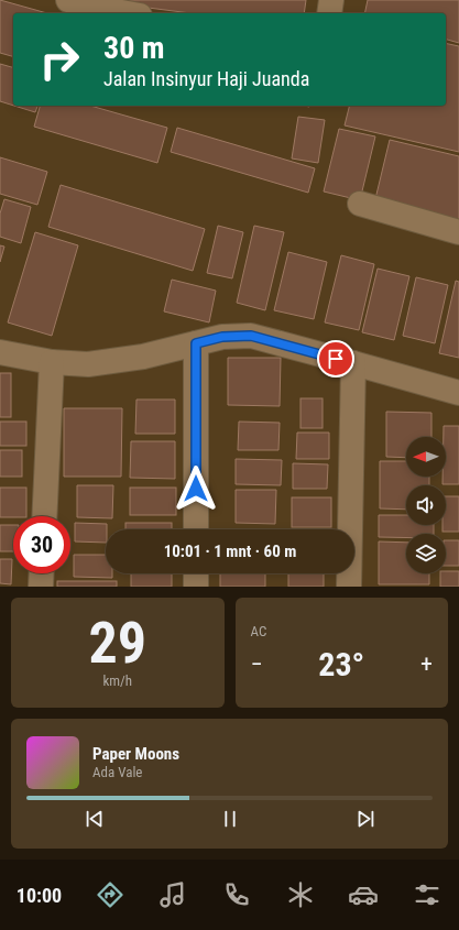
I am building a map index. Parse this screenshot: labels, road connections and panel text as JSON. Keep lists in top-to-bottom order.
{
  "north": "left",
  "page": {
    "turn": ["30 m", "Jalan Insinyur Haji Juanda"],
    "limit": "30",
    "trip": "10:01 · 1 mnt · 60 m",
    "tile": [
      ["29", "km/h"],
      "AC"
    ],
    "heat": ["−", "23°", "+"],
    "song": ["Paper Moons", "Ada Vale"],
    "tabs": "10:00"
  }
}
